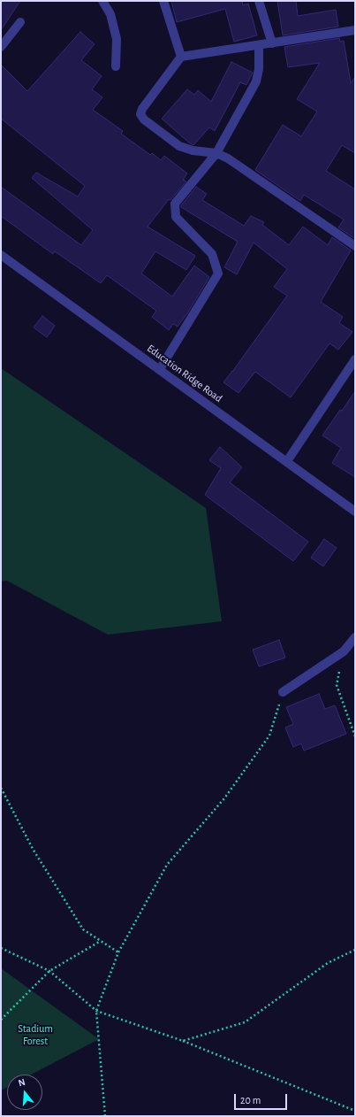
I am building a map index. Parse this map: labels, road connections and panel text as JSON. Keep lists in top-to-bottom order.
{
  "streets": {
    "street": ["Education Ridge Road"]
  },
  "parks": ["Stadium Forest"],
  "scale_bar": "20 m",
  "north": "top"
}
